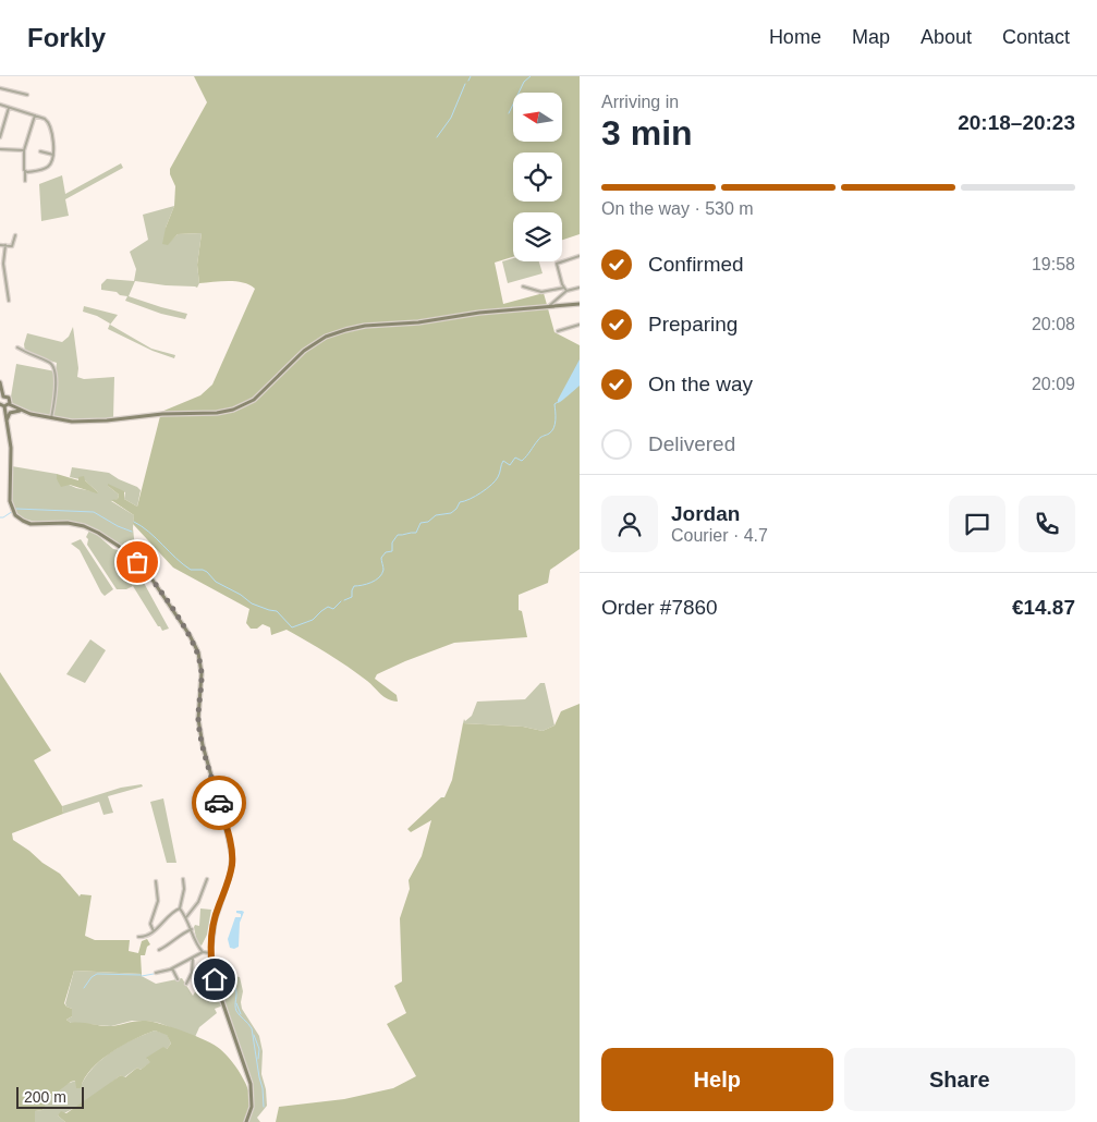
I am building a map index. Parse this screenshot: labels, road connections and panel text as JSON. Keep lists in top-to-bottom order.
{
  "scale_bar": "200 m",
  "north": "left",
  "page": {
    "header": "Forkly",
    "nav": [
      "Home",
      "Map",
      "About",
      "Contact"
    ],
    "heading": ["3 min", "Arriving in", "20:18–20:23"],
    "panel": [
      "Jordan",
      "Courier · 4.7",
      "Order #7860",
      "€14.87"
    ],
    "bar": "On the way · 530 m",
    "list": [
      ["Confirmed", "19:58"],
      ["Preparing", "20:08"],
      ["On the way", "20:09"],
      "Delivered"
    ],
    "buttons": ["Help", "Share"],
    "scale": "200 m"
  }
}
